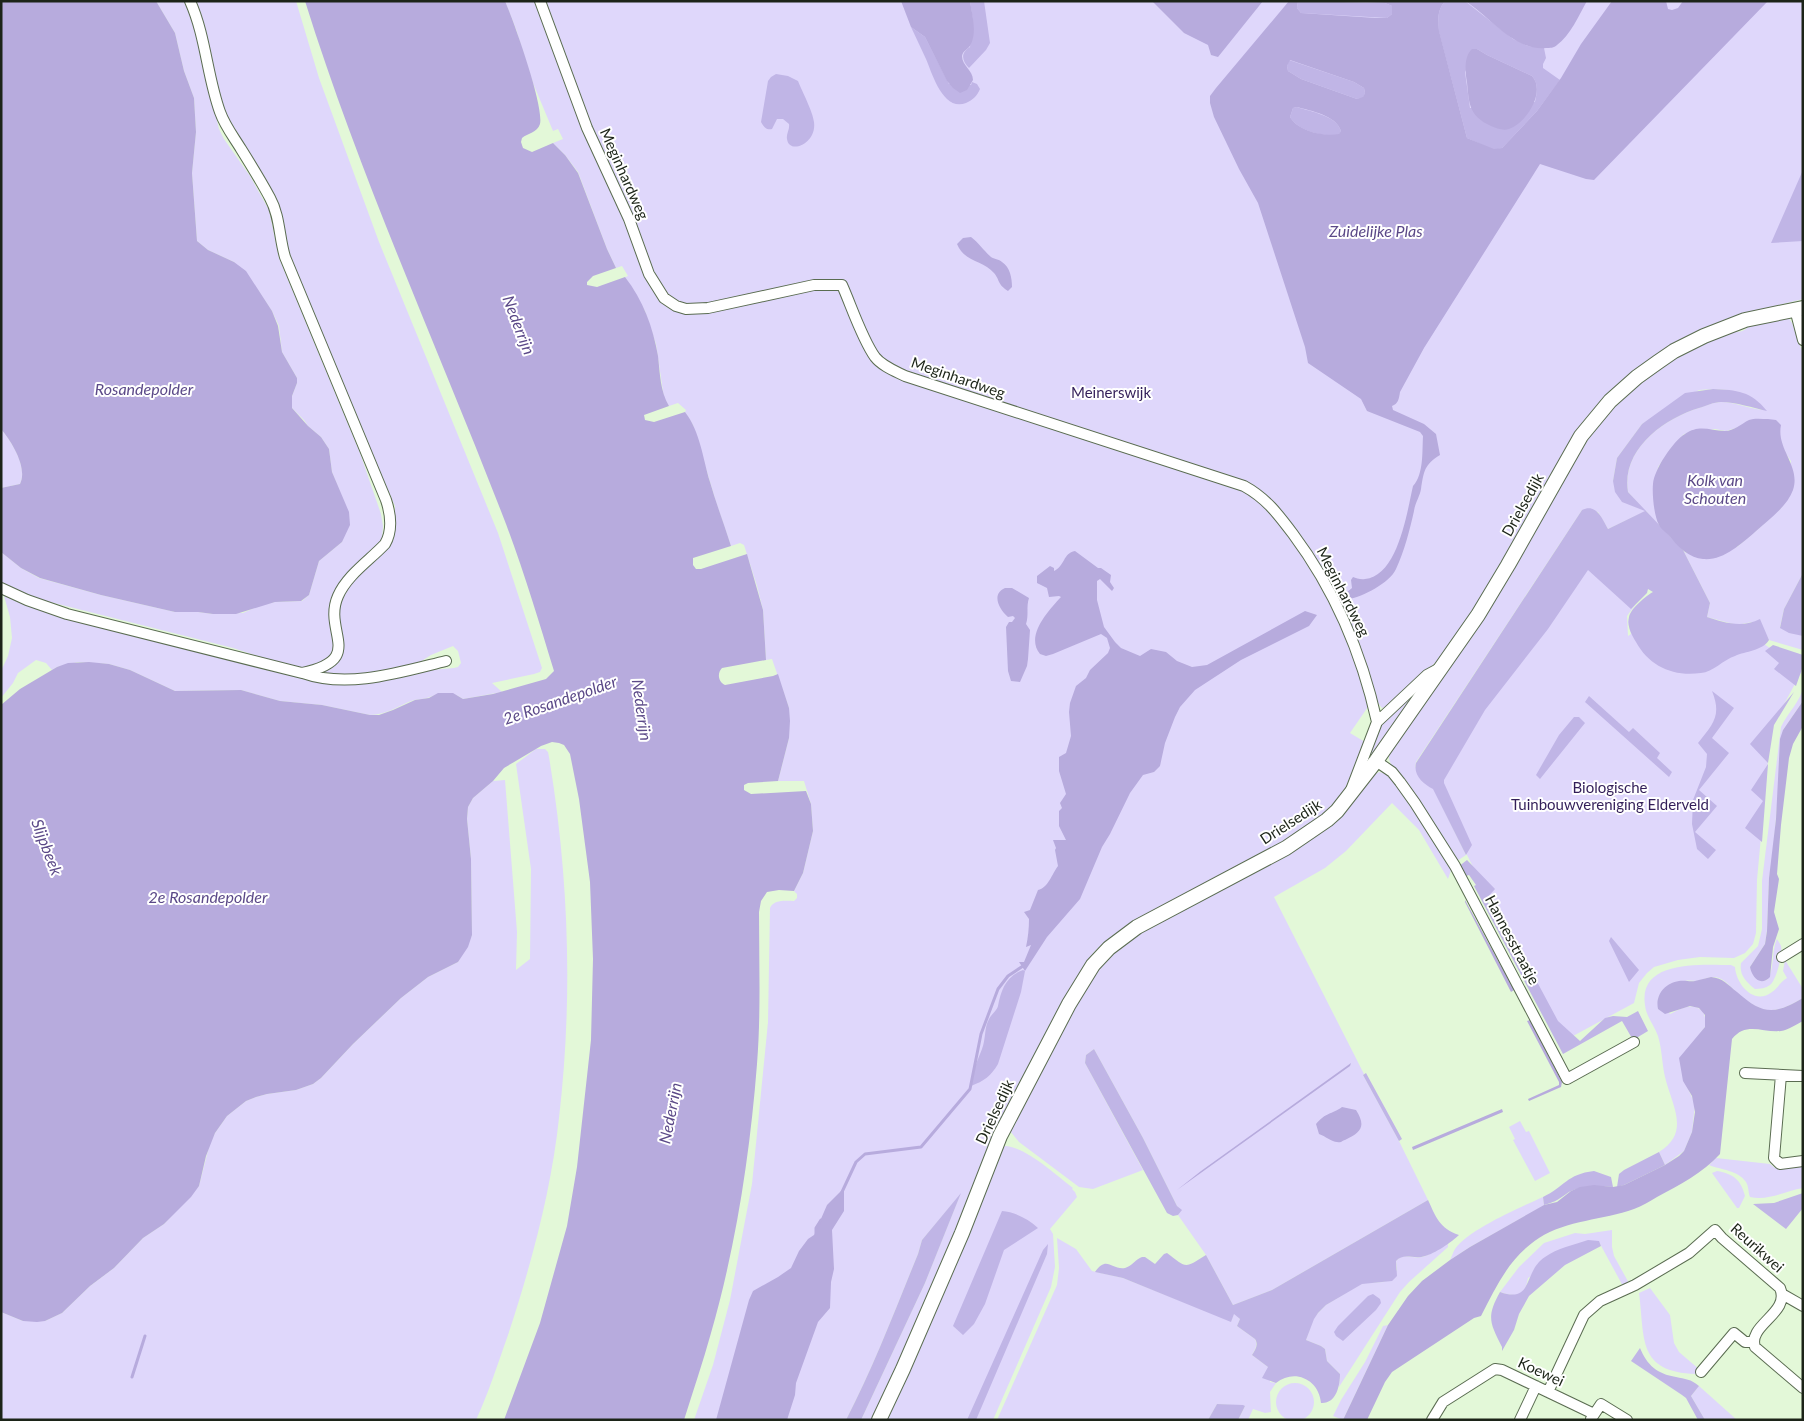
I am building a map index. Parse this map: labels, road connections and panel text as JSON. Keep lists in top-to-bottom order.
{
  "streets": {
    "street": [
      "Meginhardweg",
      "Drielsedijk",
      "Hannesstraatje",
      "Reurikwei",
      "Koewei"
    ]
  },
  "crossings": [
    ["Drielsedijk", "Hannesstraatje"],
    ["Reurikwei", "Koewei"]
  ],
  "water": [
    "Zuidelijke Plas",
    "Nederrijn",
    "Rosandepolder",
    "Kolk van Schouten",
    "2e Rosandepolder",
    "Slijpbeek"
  ],
  "parks": ["Meinerswijk", "Biologische Tuinbouwvereniging Elderveld"]
}
